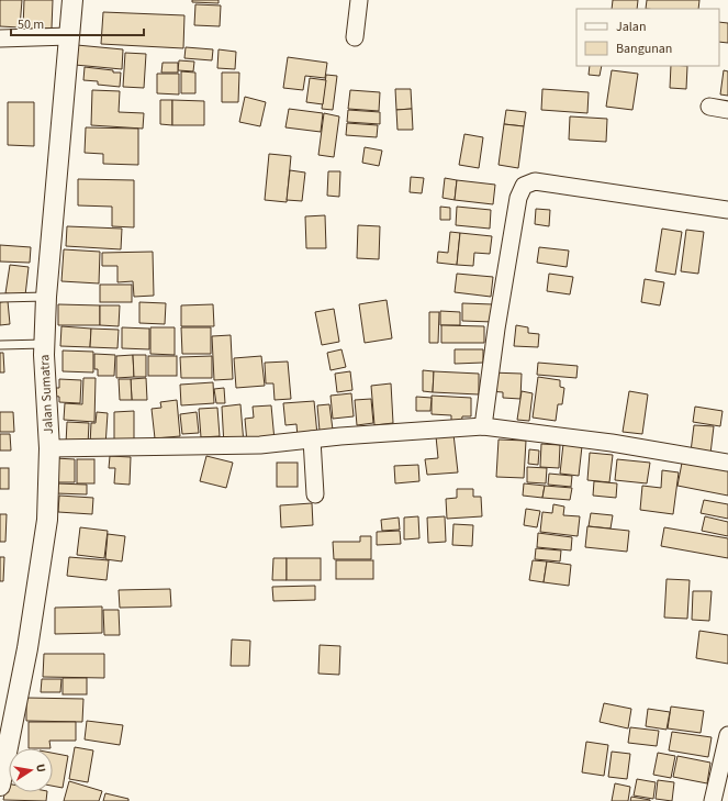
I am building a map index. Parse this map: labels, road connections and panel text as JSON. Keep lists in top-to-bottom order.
{
  "streets": {
    "street": ["Jalan Sumatra"]
  },
  "legend": ["Jalan", "Bangunan"],
  "scale_bar": "50 m",
  "north": "right"
}
